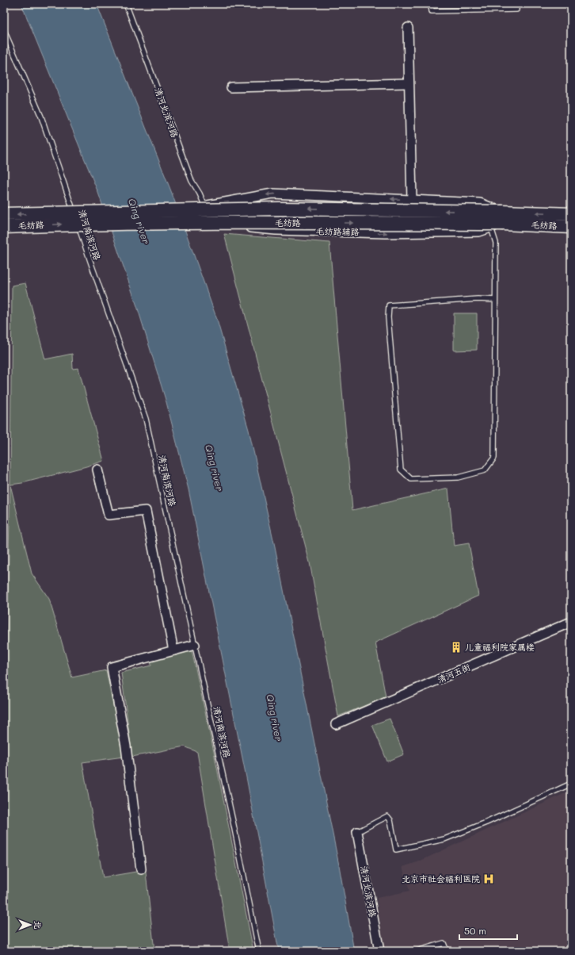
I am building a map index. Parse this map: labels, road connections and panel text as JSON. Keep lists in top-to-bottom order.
{
  "streets": {
    "main road": ["毛纺路"],
    "street": ["清河北滨河路", "毛纺路辅路", "清河五街"],
    "lane": ["清河南滨河路"]
  },
  "crossings": [
    ["清河北滨河路", "毛纺路辅路"],
    ["毛纺路", "毛纺路辅路"],
    ["毛纺路辅路", "清河南滨河路"]
  ],
  "water": ["Qing river"],
  "places": {
    "building": ["儿童福利院家属楼"],
    "hospital": ["北京市社会福利医院"]
  },
  "scale_bar": "50 m",
  "north": "right"
}
